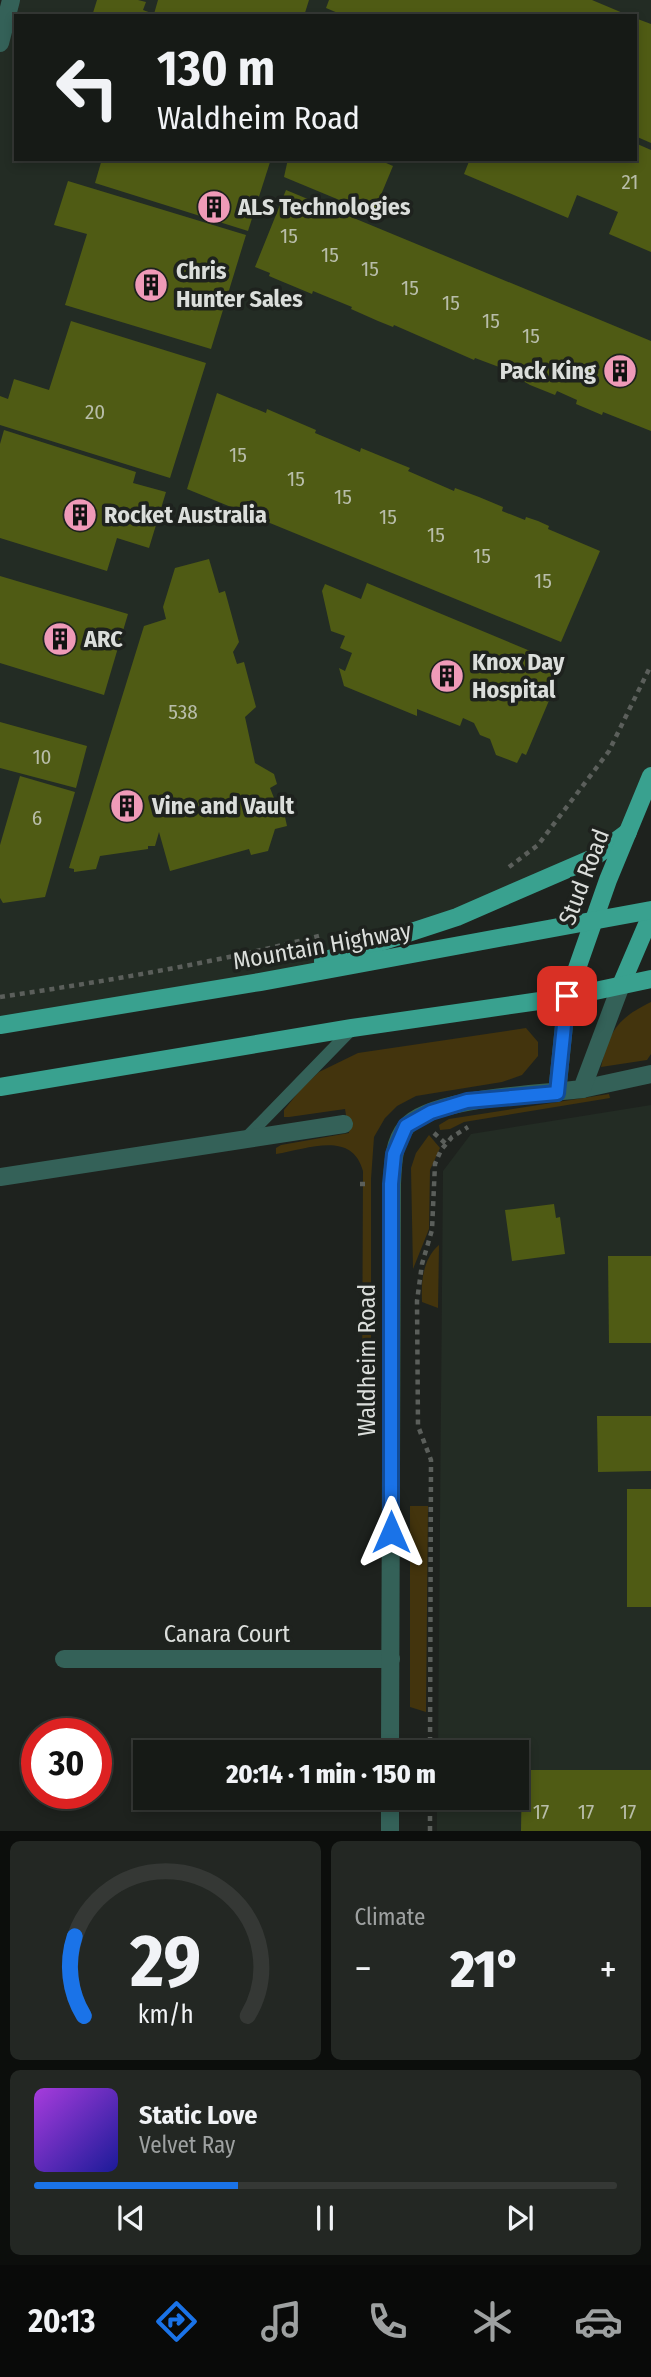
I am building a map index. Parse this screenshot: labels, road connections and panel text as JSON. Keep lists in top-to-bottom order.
{
  "streets": {
    "main road": ["Stud Road", "Mountain Highway"],
    "street": ["Waldheim Road", "Canara Court"]
  },
  "crossings": [
    ["Stud Road", "Mountain Highway"],
    ["Waldheim Road", "Canara Court"]
  ],
  "places": {
    "building": [
      "ALS Technologies",
      "Chris Hunter Sales",
      "Pack King",
      "Rocket Australia",
      "ARC",
      "Knox Day Hospital",
      "Vine and Vault"
    ]
  },
  "house_numbers": [
    "21",
    "15",
    "15",
    "15",
    "15",
    "15",
    "15",
    "15",
    "20",
    "15",
    "15",
    "15",
    "15",
    "15",
    "15",
    "15",
    "538",
    "10",
    "6",
    "17",
    "17",
    "17"
  ],
  "page": {
    "turn": ["130 m", "Waldheim Road"],
    "limit": "30",
    "trip": "20:14 · 1 min · 150 m",
    "tile": "Climate",
    "heat": ["−", "21°", "+"],
    "song": ["Static Love", "Velvet Ray"],
    "tabs": "20:13",
    "gauge": ["29", "km/h"]
  }
}
